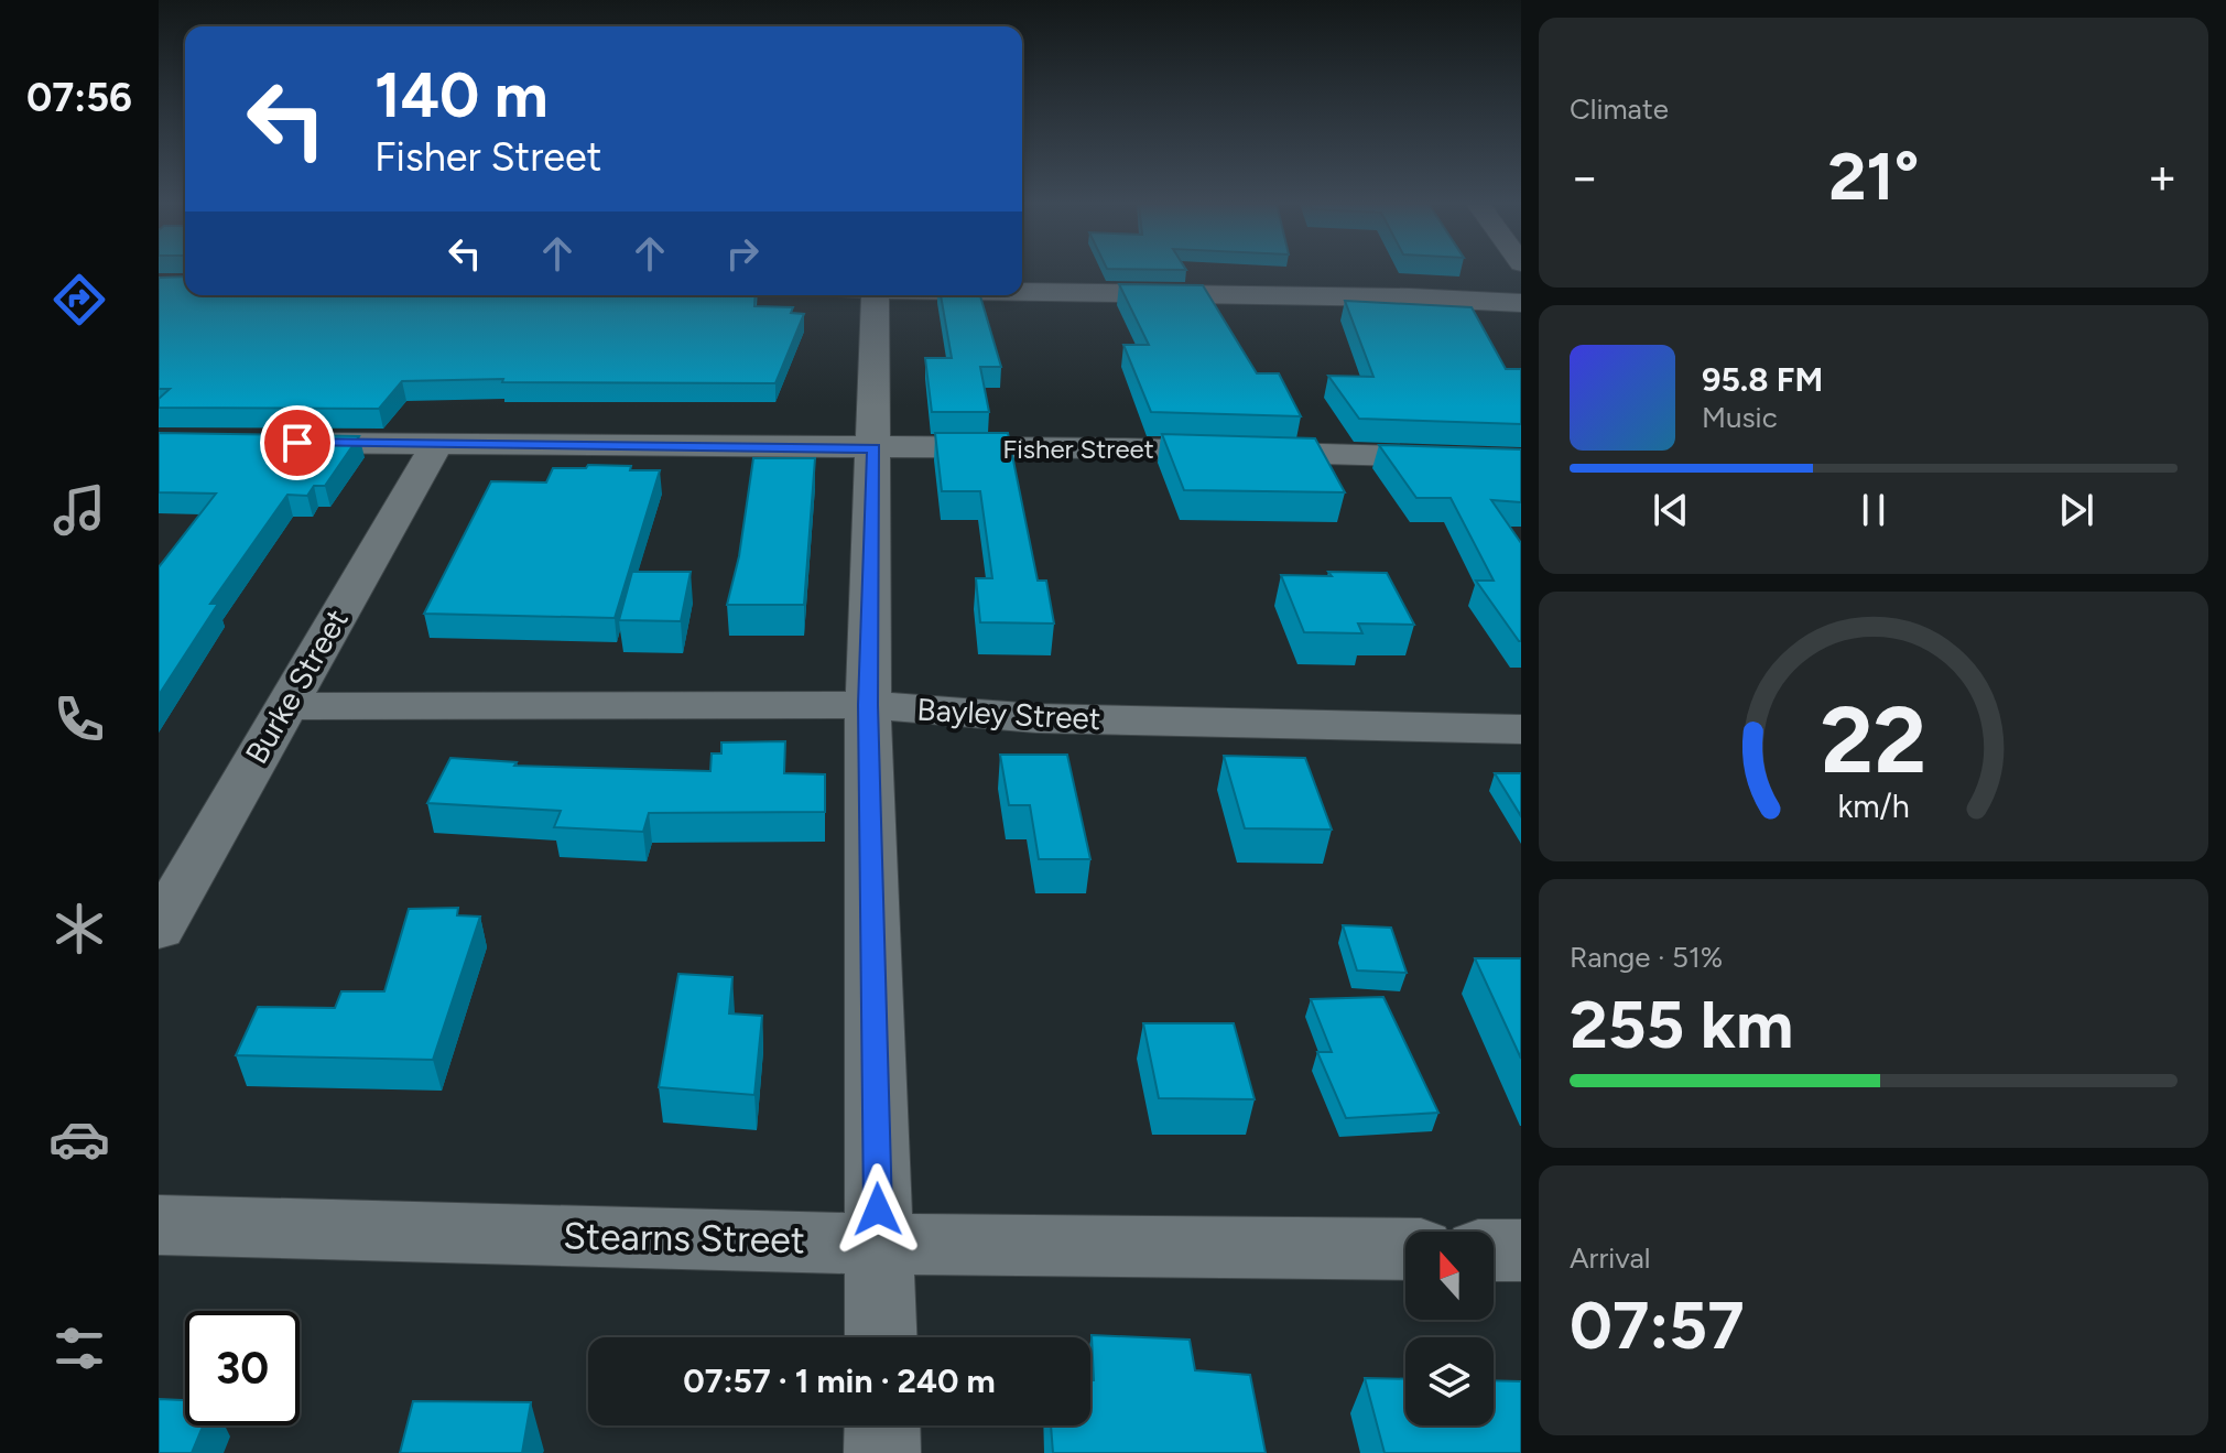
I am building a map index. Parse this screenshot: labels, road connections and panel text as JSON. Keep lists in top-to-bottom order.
{
  "streets": {
    "street": [
      "Fisher Street",
      "Burke Street",
      "Bayley Street",
      "Stearns Street"
    ]
  },
  "crossings": [
    ["Fisher Street", "Burke Street"],
    ["Burke Street", "Bayley Street"]
  ],
  "north": "top",
  "page": {
    "tabs": "07:56",
    "tile": [
      "Climate",
      ["Range · 51%", "255 km"],
      ["Arrival", "07:57"]
    ],
    "turn": ["140 m", "Fisher Street"],
    "heat": ["−", "21°", "+"],
    "song": ["95.8 FM", "Music"],
    "limit": "30",
    "trip": "07:57 · 1 min · 240 m",
    "gauge": ["22", "km/h"]
  }
}
